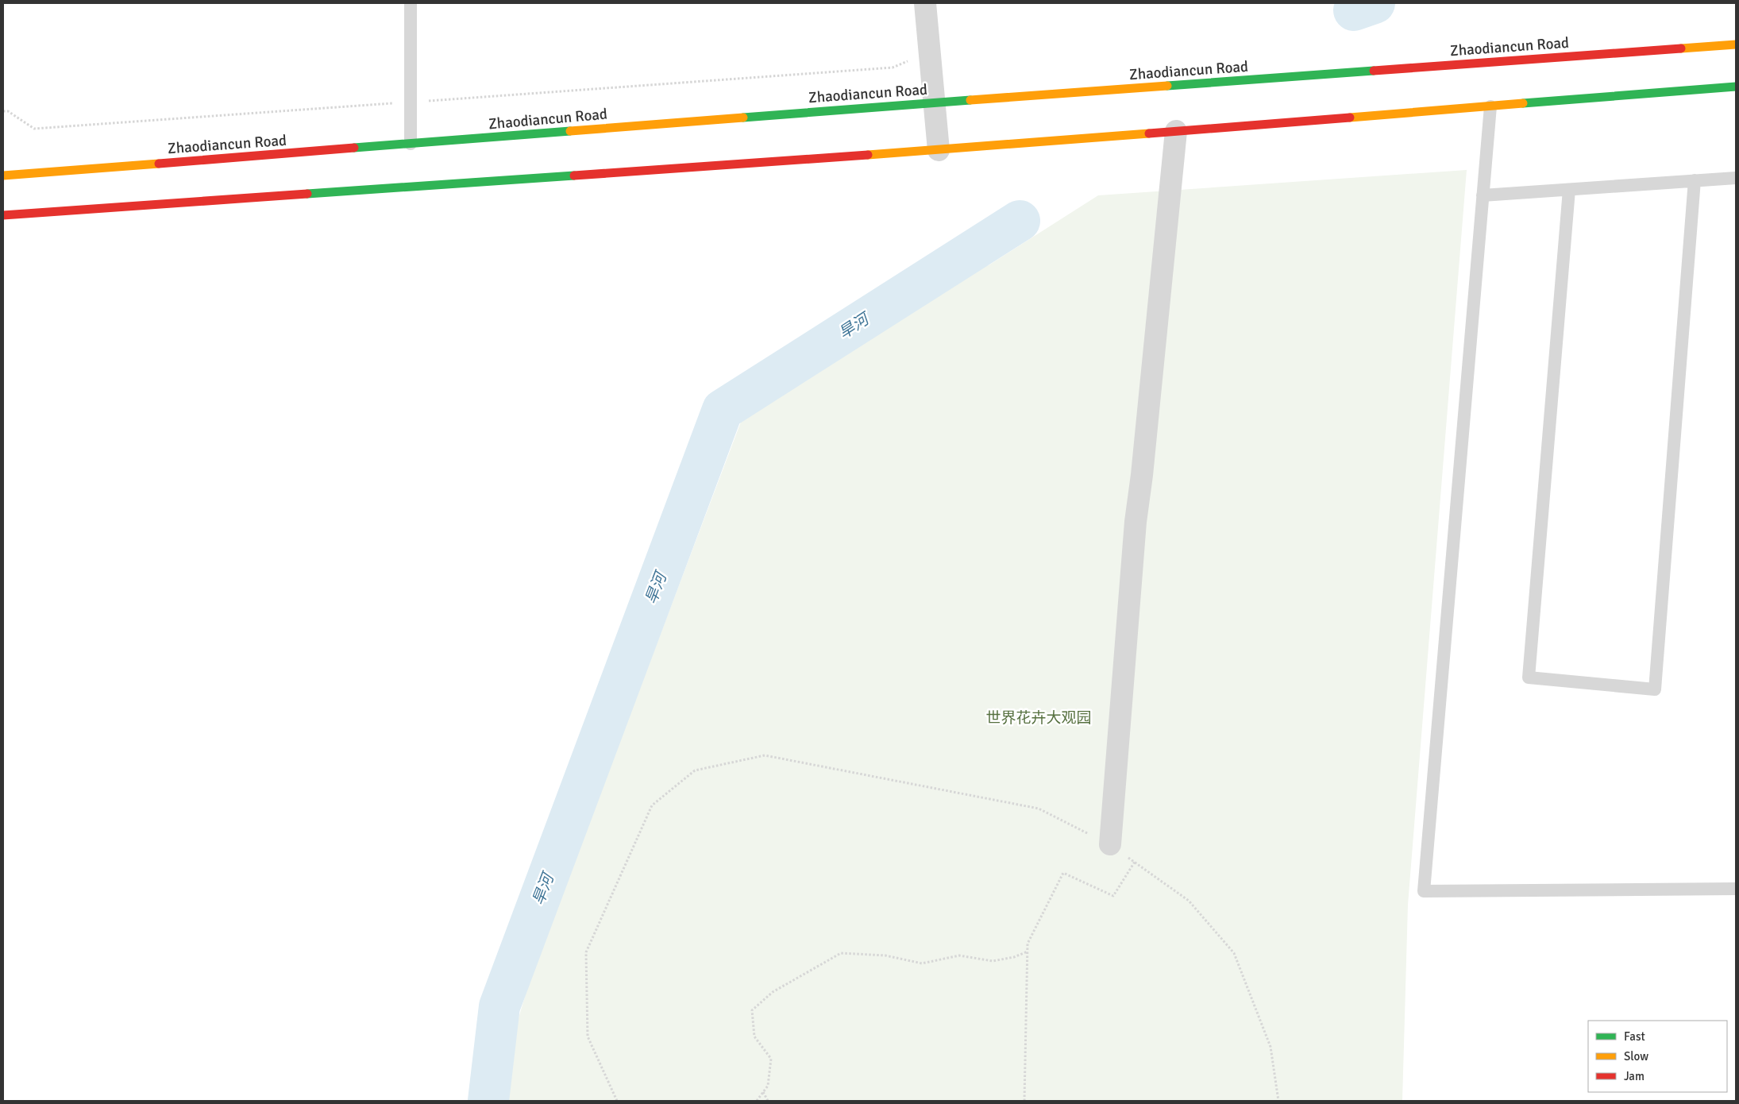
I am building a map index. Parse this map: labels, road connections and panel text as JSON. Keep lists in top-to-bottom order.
{
  "streets": {
    "main road": ["Zhaodiancun Road"]
  },
  "water": ["旱河"],
  "parks": ["世界花卉大观园"],
  "legend": ["Fast", "Slow", "Jam"]
}
